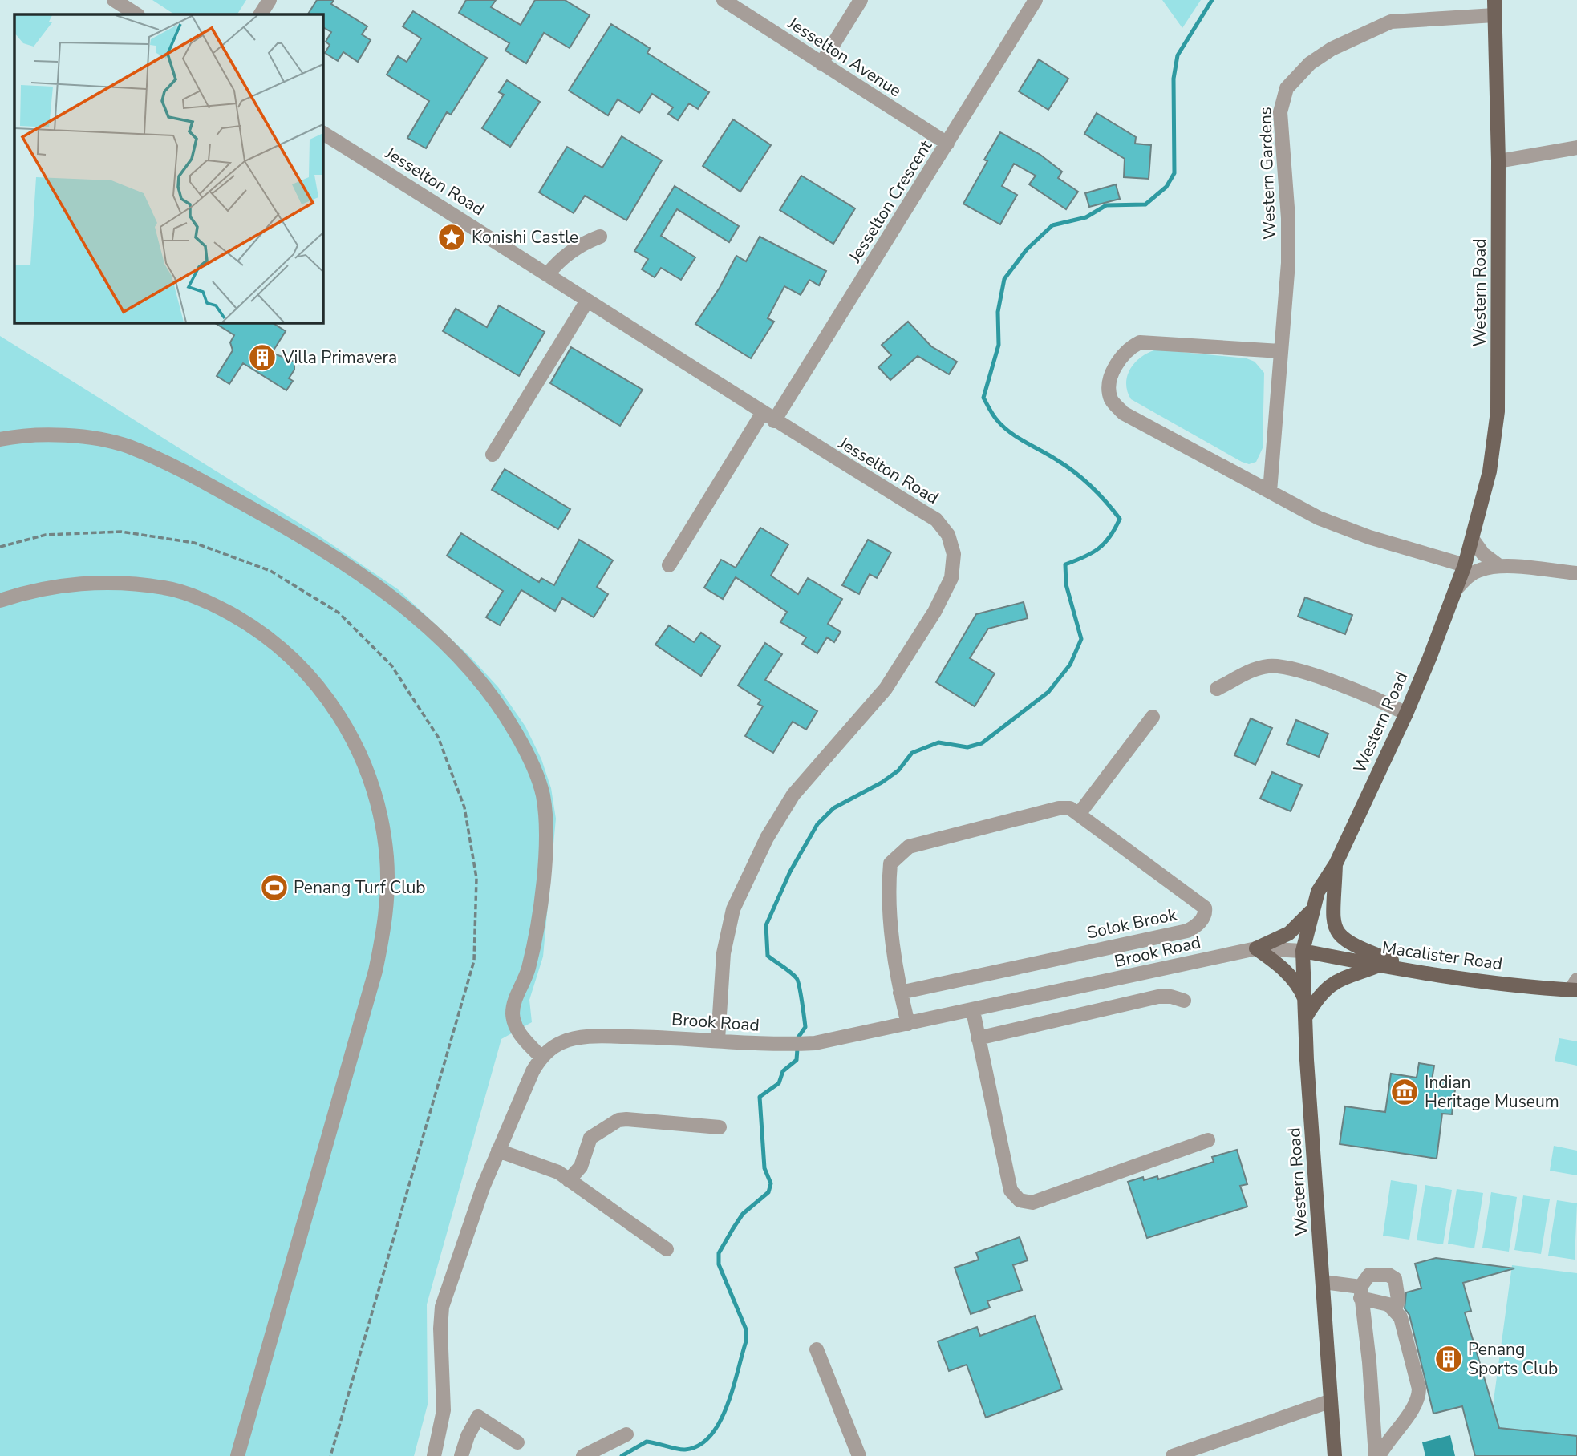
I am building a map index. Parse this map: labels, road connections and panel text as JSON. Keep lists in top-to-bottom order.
{
  "streets": {
    "main road": ["Western Road", "Macalister Road"],
    "street": [
      "Jesselton Avenue",
      "Western Gardens",
      "Jesselton Road",
      "Jesselton Crescent",
      "Solok Brook",
      "Brook Road"
    ]
  },
  "crossings": [
    ["Jesselton Avenue", "Jesselton Crescent"],
    ["Western Gardens", "Western Road"],
    ["Jesselton Road", "Jesselton Crescent"],
    ["Jesselton Road", "Brook Road"],
    ["Western Road", "Brook Road"],
    ["Western Road", "Macalister Road"],
    ["Solok Brook", "Brook Road"],
    ["Brook Road", "Macalister Road"]
  ],
  "places": {
    "place": ["Konishi Castle"],
    "building": ["Villa Primavera", "Penang Sports Club"],
    "sports": ["Penang Turf Club"],
    "museum": ["Indian Heritage Museum"]
  }
}
